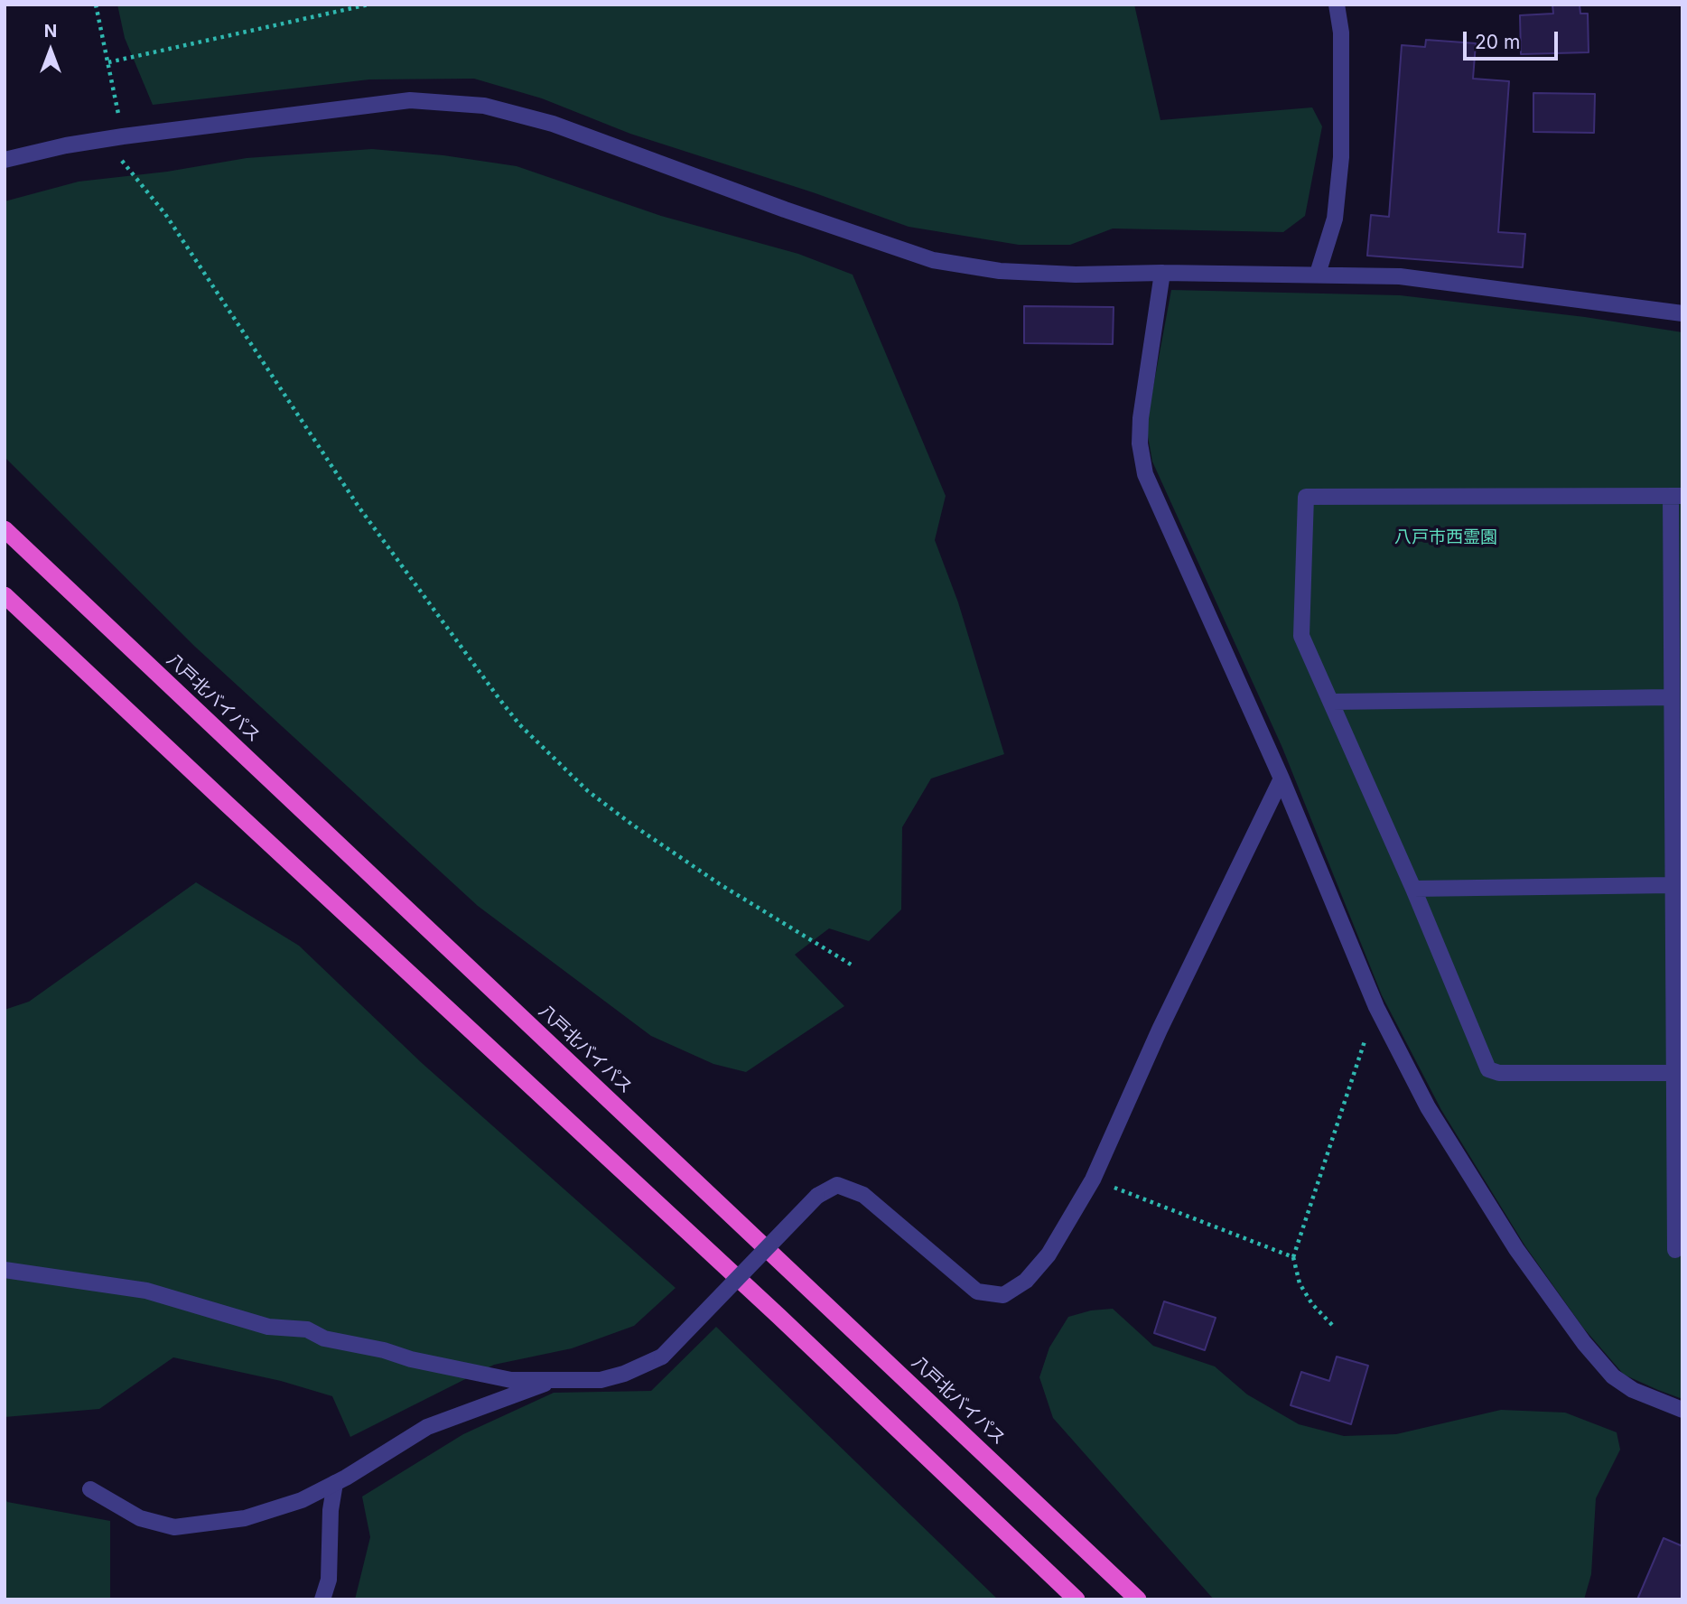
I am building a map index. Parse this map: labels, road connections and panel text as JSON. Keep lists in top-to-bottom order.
{
  "streets": {
    "highway": ["八戸北バイパス"]
  },
  "parks": ["八戸市西霊園"],
  "scale_bar": "20 m",
  "north": "top"
}
